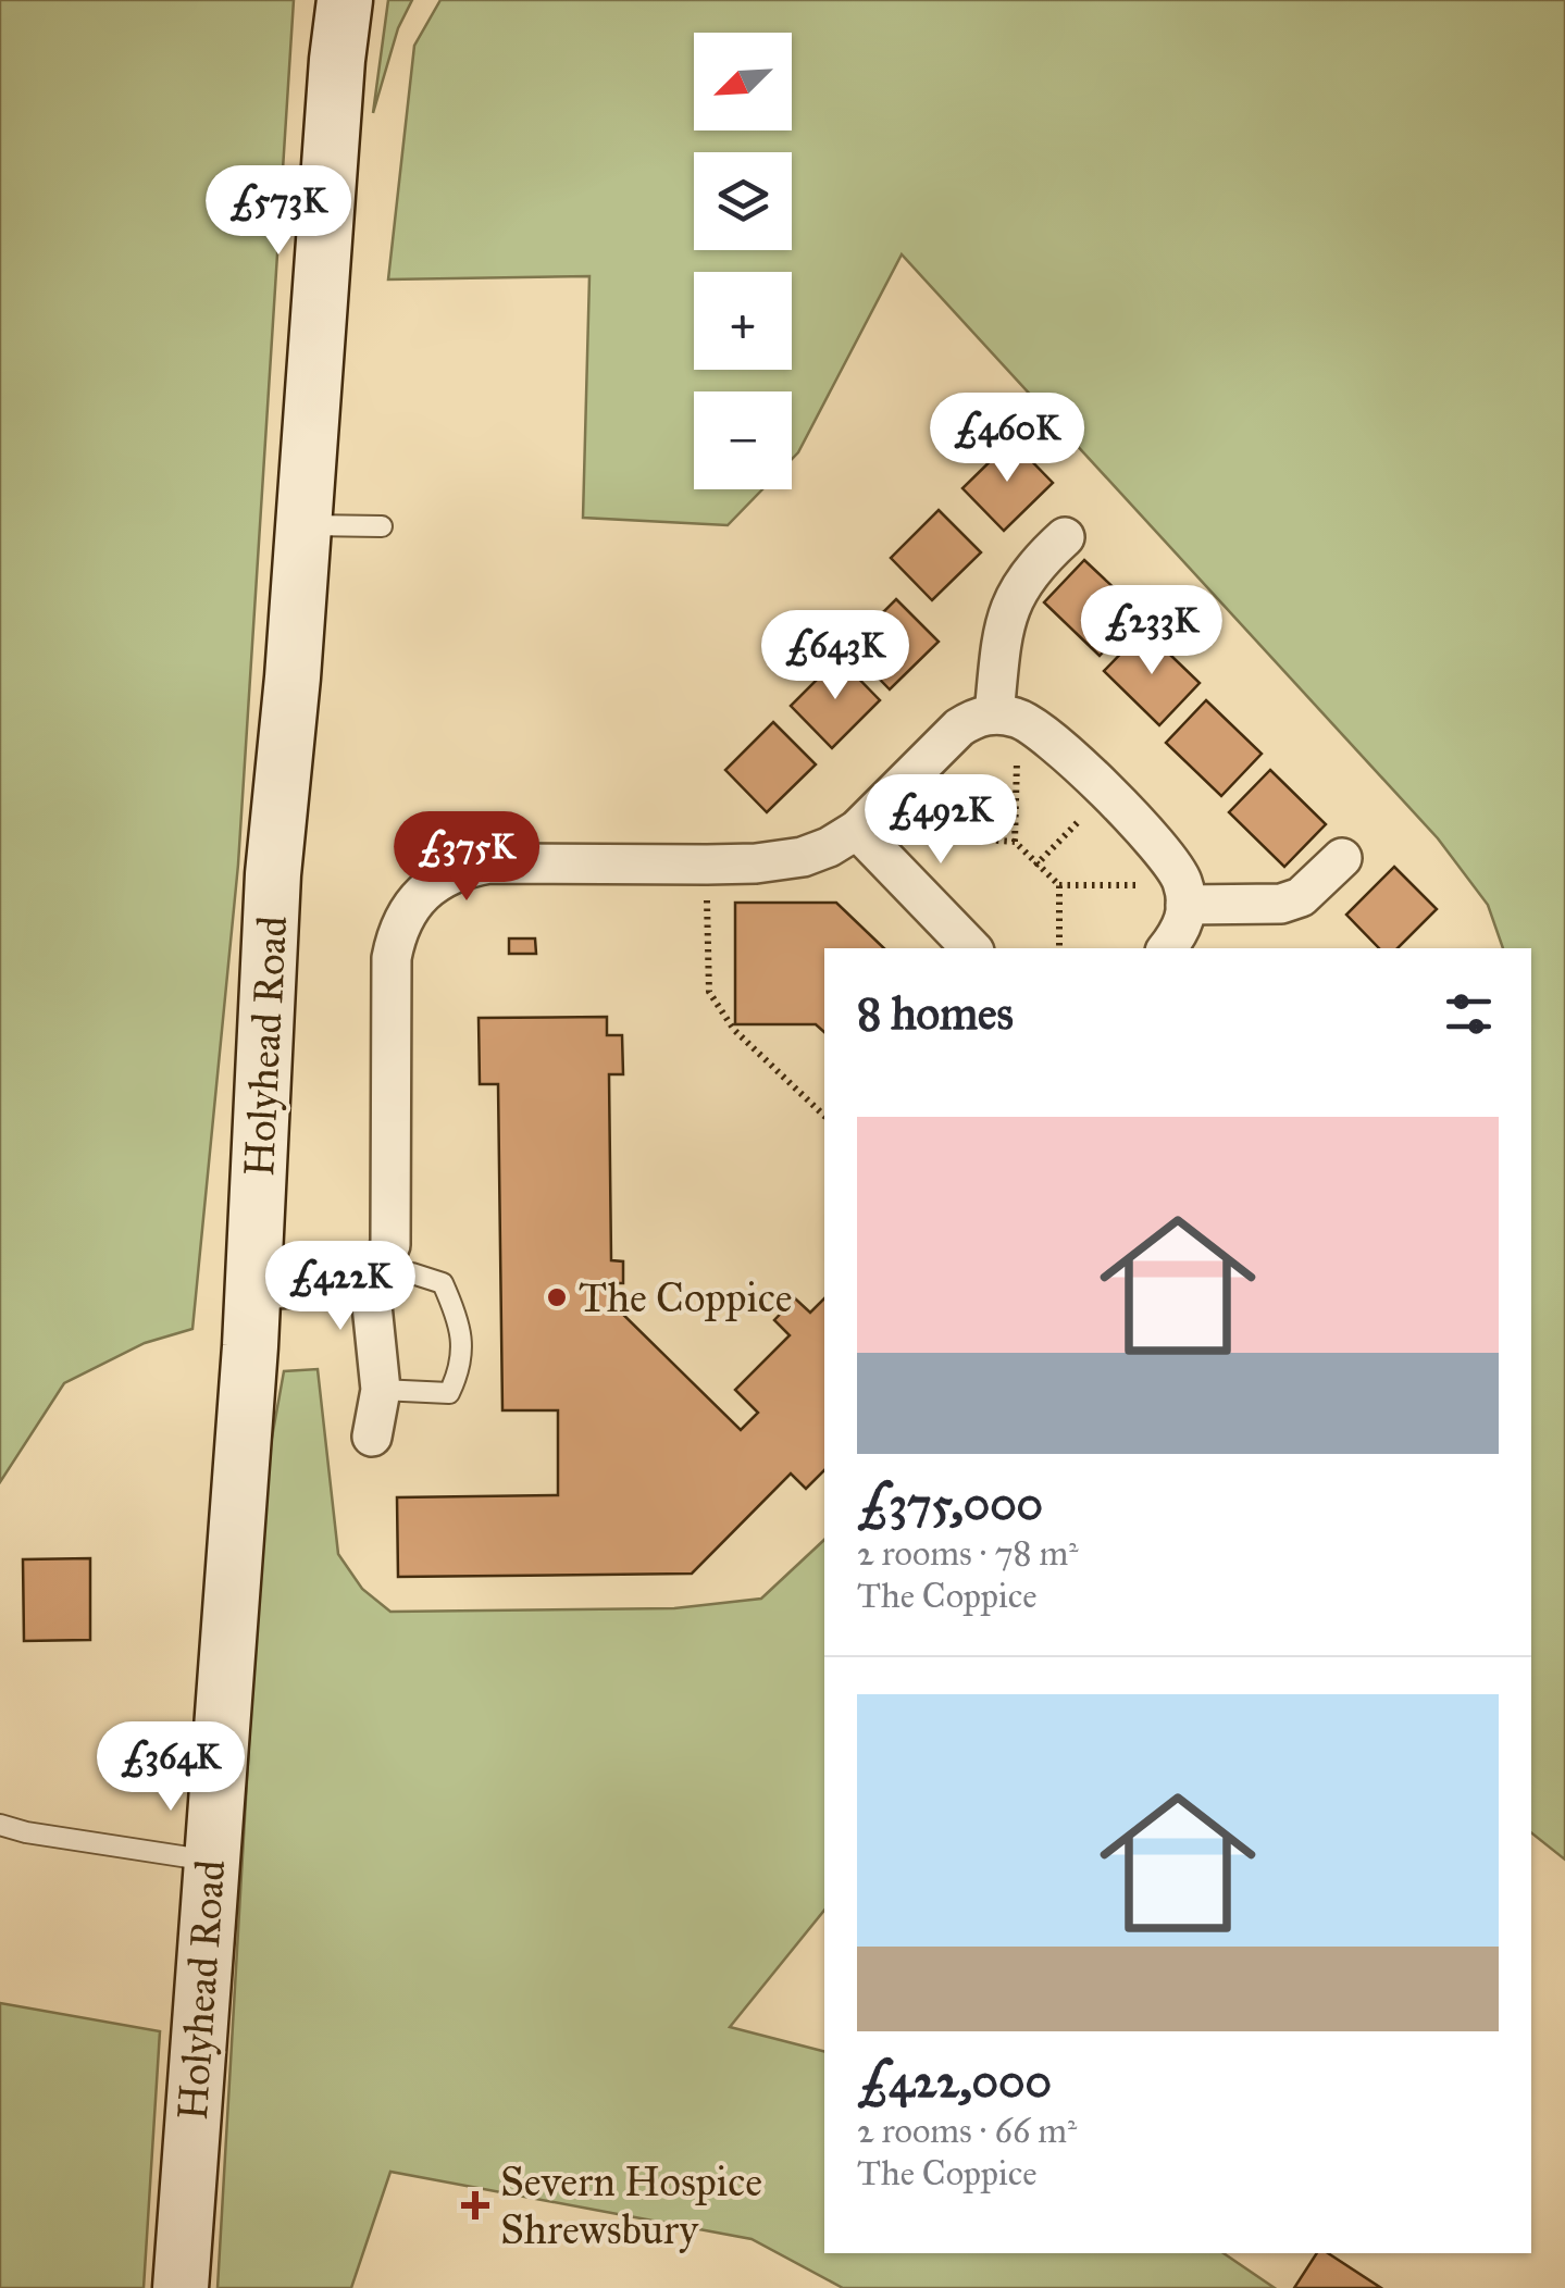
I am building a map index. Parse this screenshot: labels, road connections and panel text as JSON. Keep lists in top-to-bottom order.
{
  "streets": {
    "main road": ["Holyhead Road"]
  },
  "places": {
    "other": ["The Coppice"],
    "health": ["Severn Hospice Shrewsbury"]
  },
  "north": "bottom left",
  "page": {
    "map_buttons": ["+", "−"],
    "price": [
      "£573K",
      "£460K",
      "£233K",
      "£643K",
      "£492K",
      "£375K",
      "£422K",
      "£364K"
    ],
    "heading": "8 homes",
    "list": [
      {
        "name": "£375,000",
        "note": "2 rooms · 78 m² · The Coppice"
      },
      {
        "name": "£422,000",
        "note": "2 rooms · 66 m² · The Coppice"
      }
    ]
  }
}
